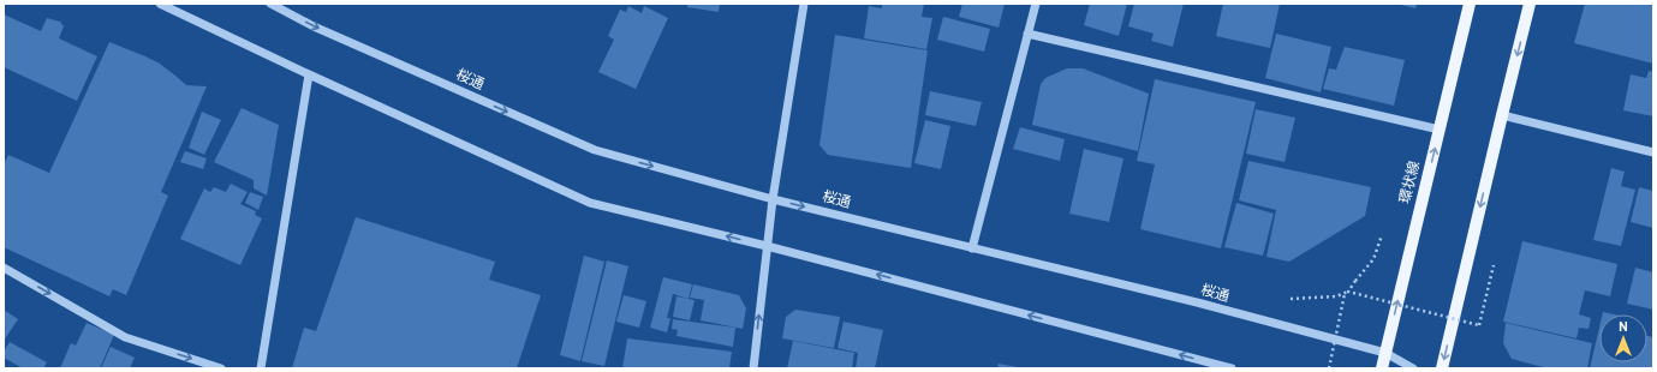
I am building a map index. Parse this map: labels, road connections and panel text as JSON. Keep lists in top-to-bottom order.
{
  "streets": {
    "main road": ["環状線"],
    "street": ["桜通"]
  },
  "crossings": [
    ["桜通", "環状線"]
  ],
  "north": "top"
}
